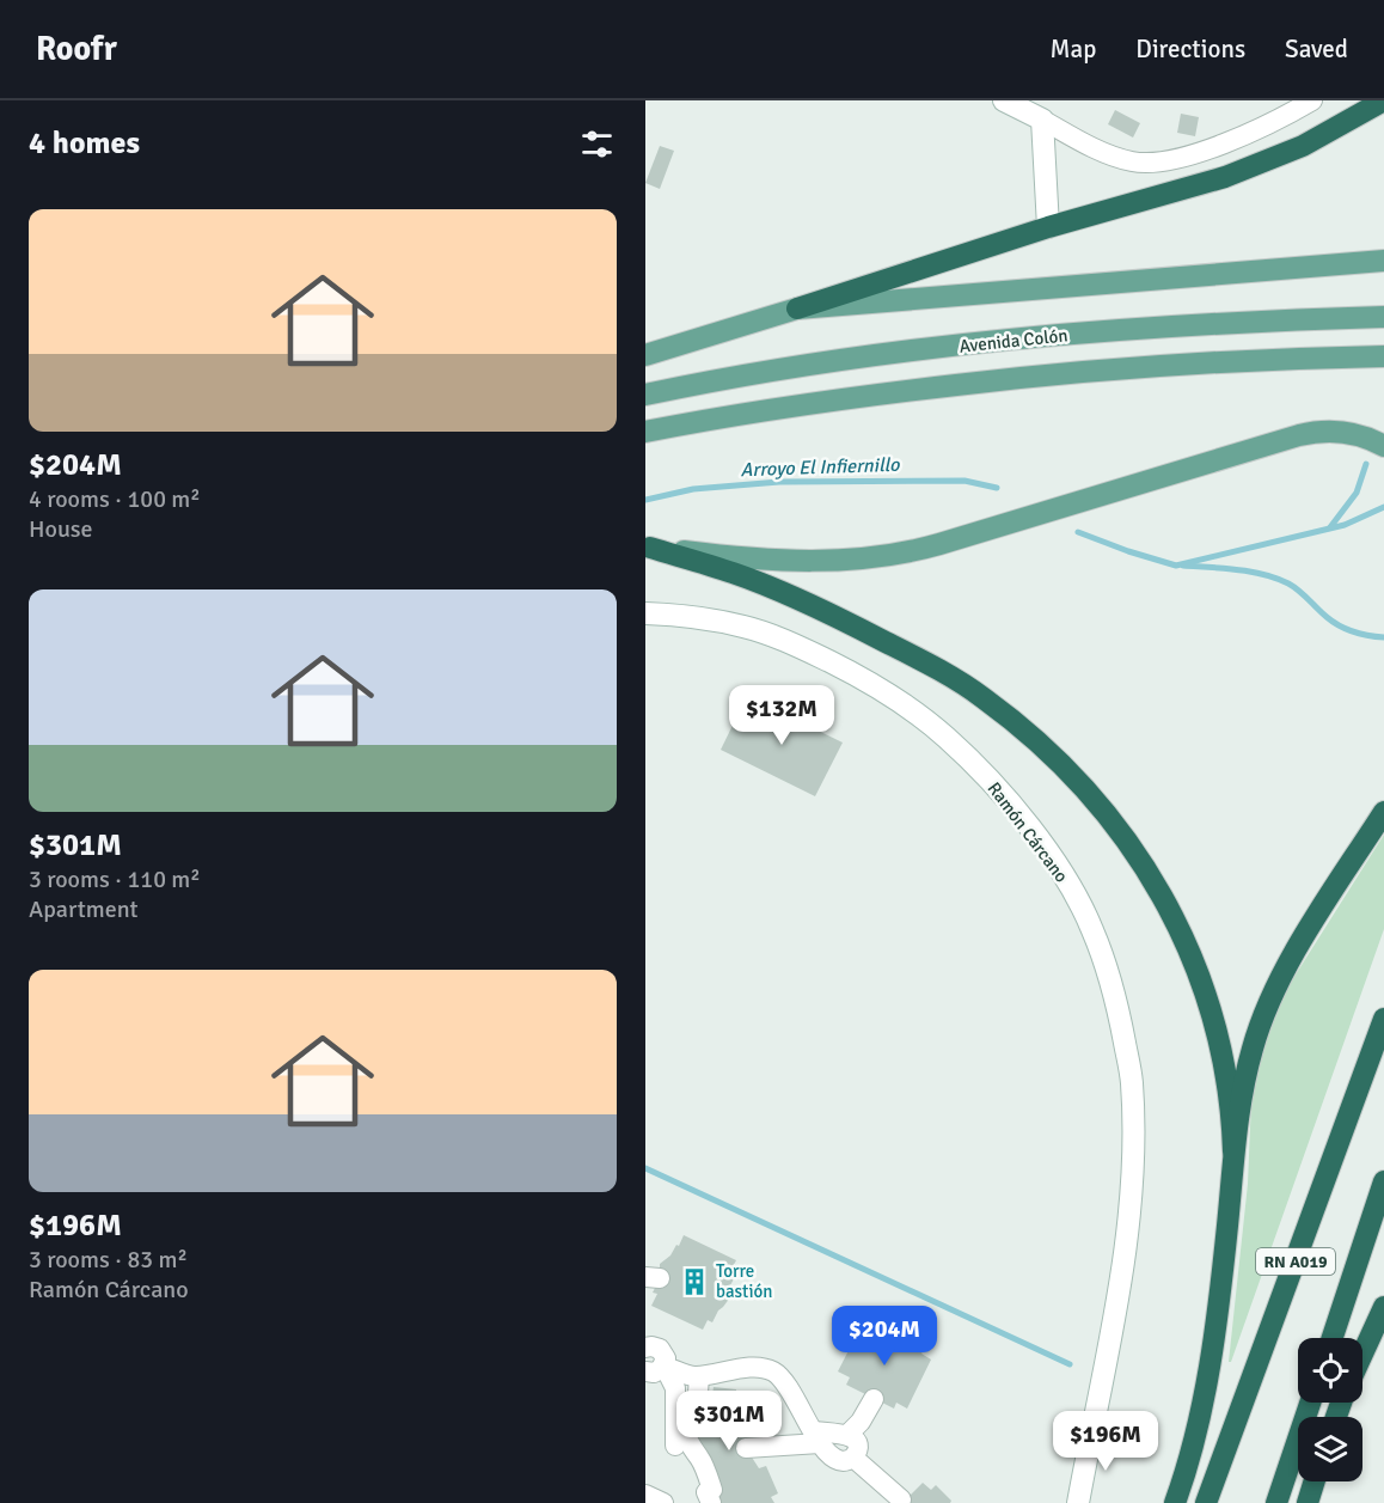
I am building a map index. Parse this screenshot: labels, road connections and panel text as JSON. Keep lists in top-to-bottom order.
{
  "streets": {
    "highway": ["RN A019"],
    "main road": ["Avenida Colón", "Ramón Cárcano"]
  },
  "water": ["Arroyo El Infiernillo"],
  "places": {
    "building": ["Torre bastión"]
  },
  "page": {
    "header": "Roofr",
    "nav": ["Map", "Directions", "Saved"],
    "heading": "4 homes",
    "list": [
      {
        "name": "$204M",
        "note": "4 rooms · 100 m² · House"
      },
      {
        "name": "$301M",
        "note": "3 rooms · 110 m² · Apartment"
      },
      {
        "name": "$196M",
        "note": "3 rooms · 83 m² · Ramón Cárcano"
      }
    ],
    "price": [
      "$132M",
      "$204M",
      "$301M",
      "$196M"
    ]
  }
}
